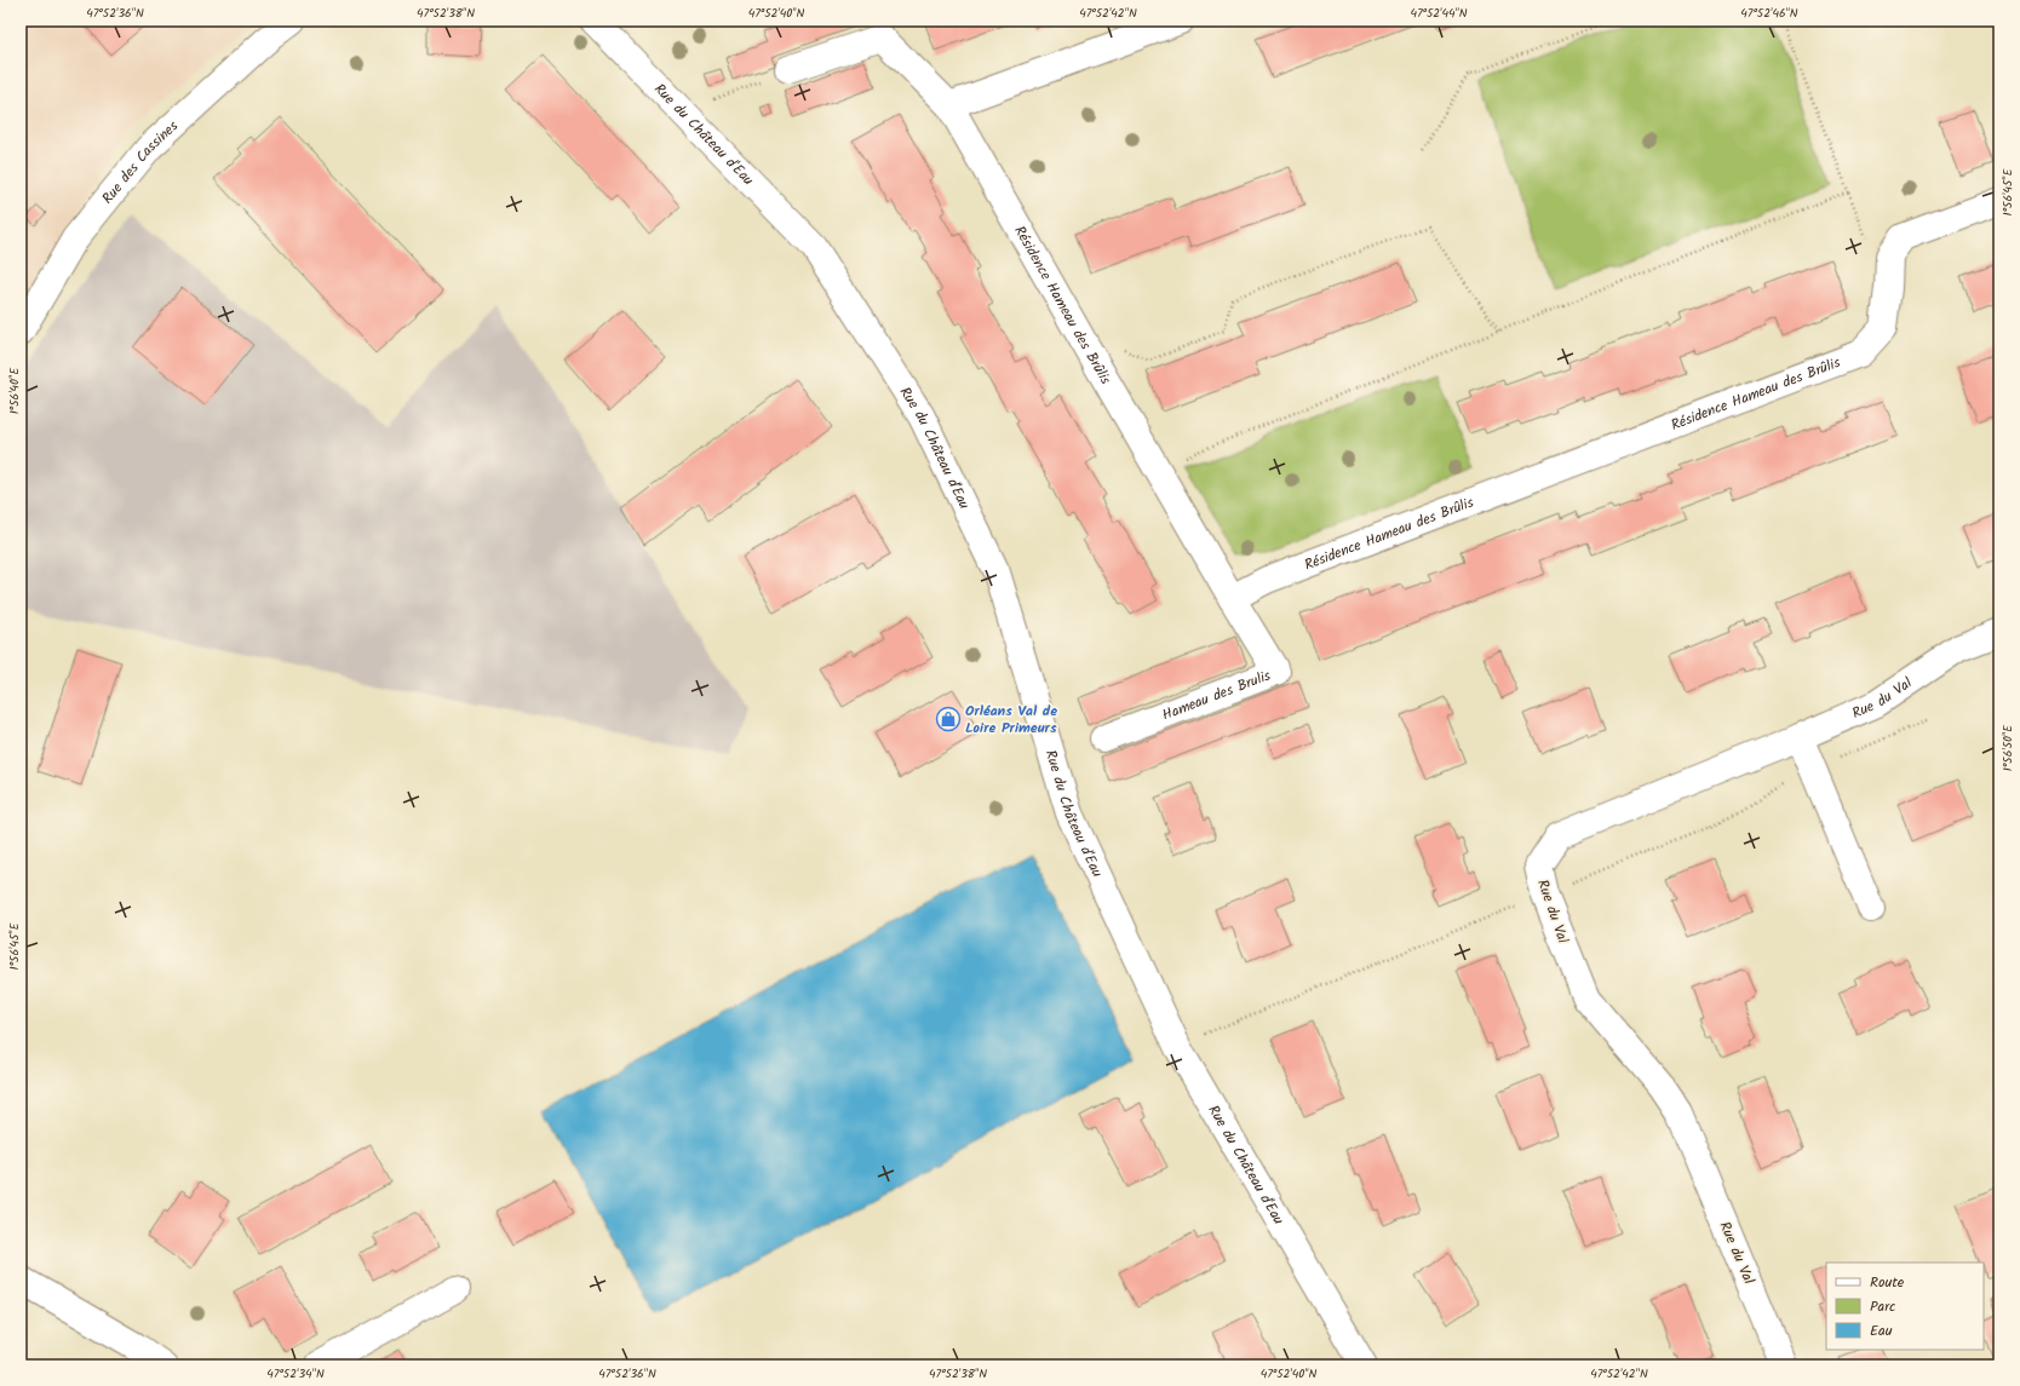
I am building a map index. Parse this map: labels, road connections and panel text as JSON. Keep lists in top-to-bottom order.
{
  "streets": {
    "street": [
      "Rue du Château d'Eau",
      "Rue des Cassines",
      "Résidence Hameau des Brûlis",
      "Hameau des Brulis",
      "Rue du Val"
    ]
  },
  "crossings": [
    ["Résidence Hameau des Brûlis", "Hameau des Brulis"]
  ],
  "places": {
    "shop": ["Orléans Val de Loire Primeurs"]
  },
  "legend": ["Route", "Parc", "Eau"],
  "coordinates": [
    "47°52'36\"N",
    "47°52'38\"N",
    "47°52'40\"N",
    "47°52'42\"N",
    "47°52'44\"N",
    "47°52'46\"N",
    "1°56'45\"E",
    "1°56'40\"E",
    "1°56'50\"E",
    "47°52'34\"N"
  ]
}
